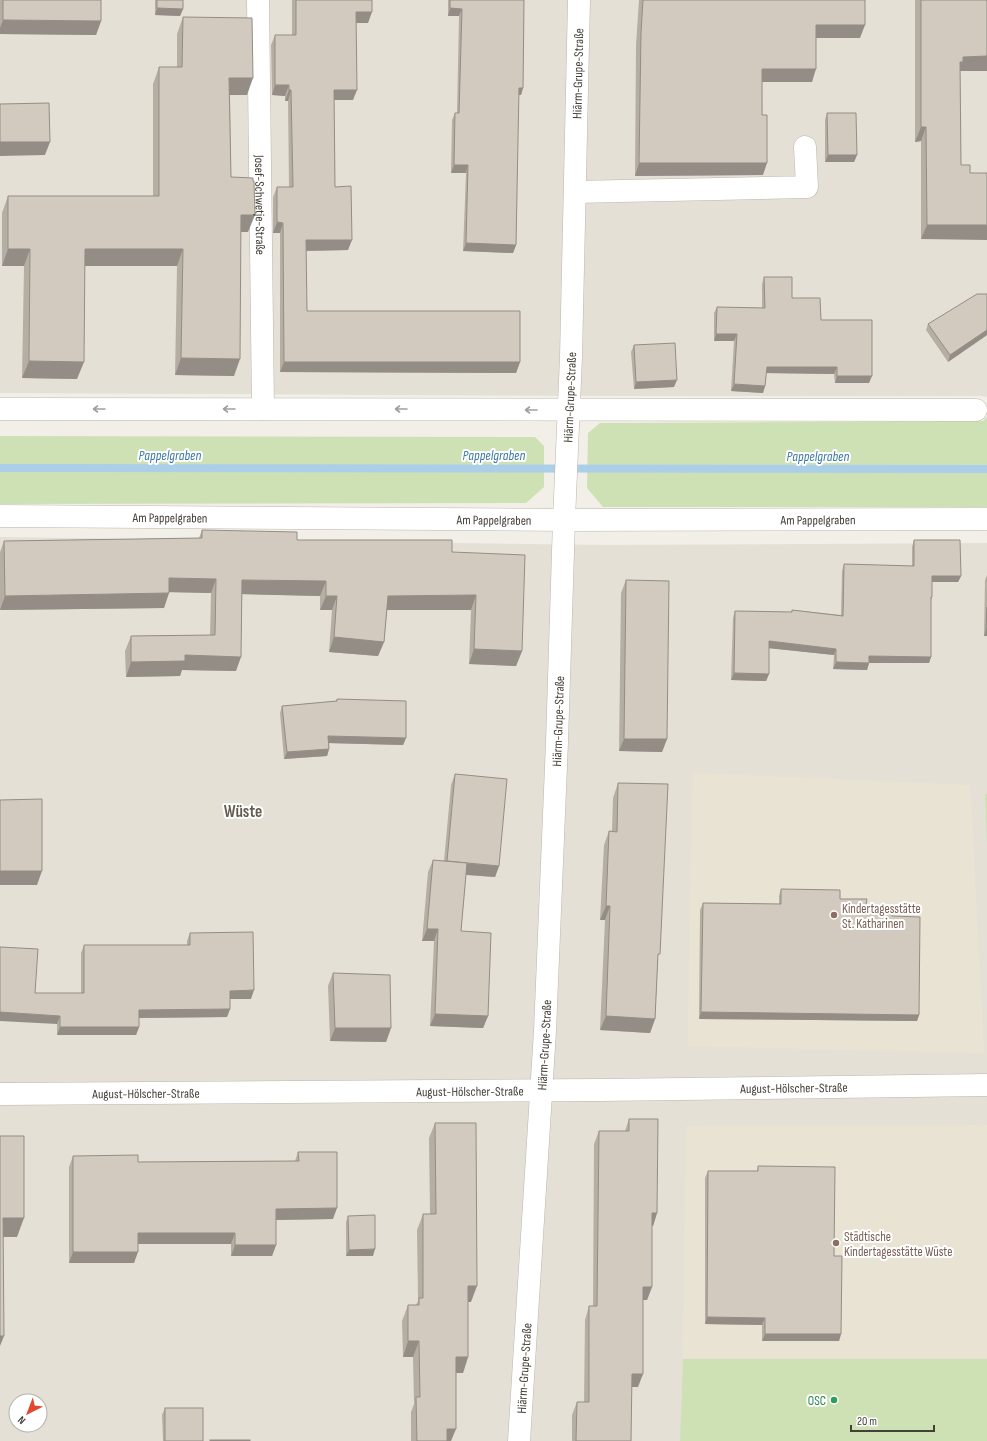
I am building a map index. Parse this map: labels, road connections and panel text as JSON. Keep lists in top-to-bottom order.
{
  "streets": {
    "street": [
      "Hiärm-Grupe-Straße",
      "Josef-Schwetje-Straße",
      "Am Pappelgraben",
      "August-Hölscher-Straße"
    ]
  },
  "crossings": [
    ["Hiärm-Grupe-Straße", "Am Pappelgraben"],
    ["Hiärm-Grupe-Straße", "August-Hölscher-Straße"]
  ],
  "districts": ["Wüste"],
  "water": ["Pappelgraben"],
  "places": ["Kindertagesstätte St. Katharinen", "Städtische Kindertagesstätte Wüste", "OSC"],
  "scale_bar": "20 m",
  "north": "bottom left"
}
